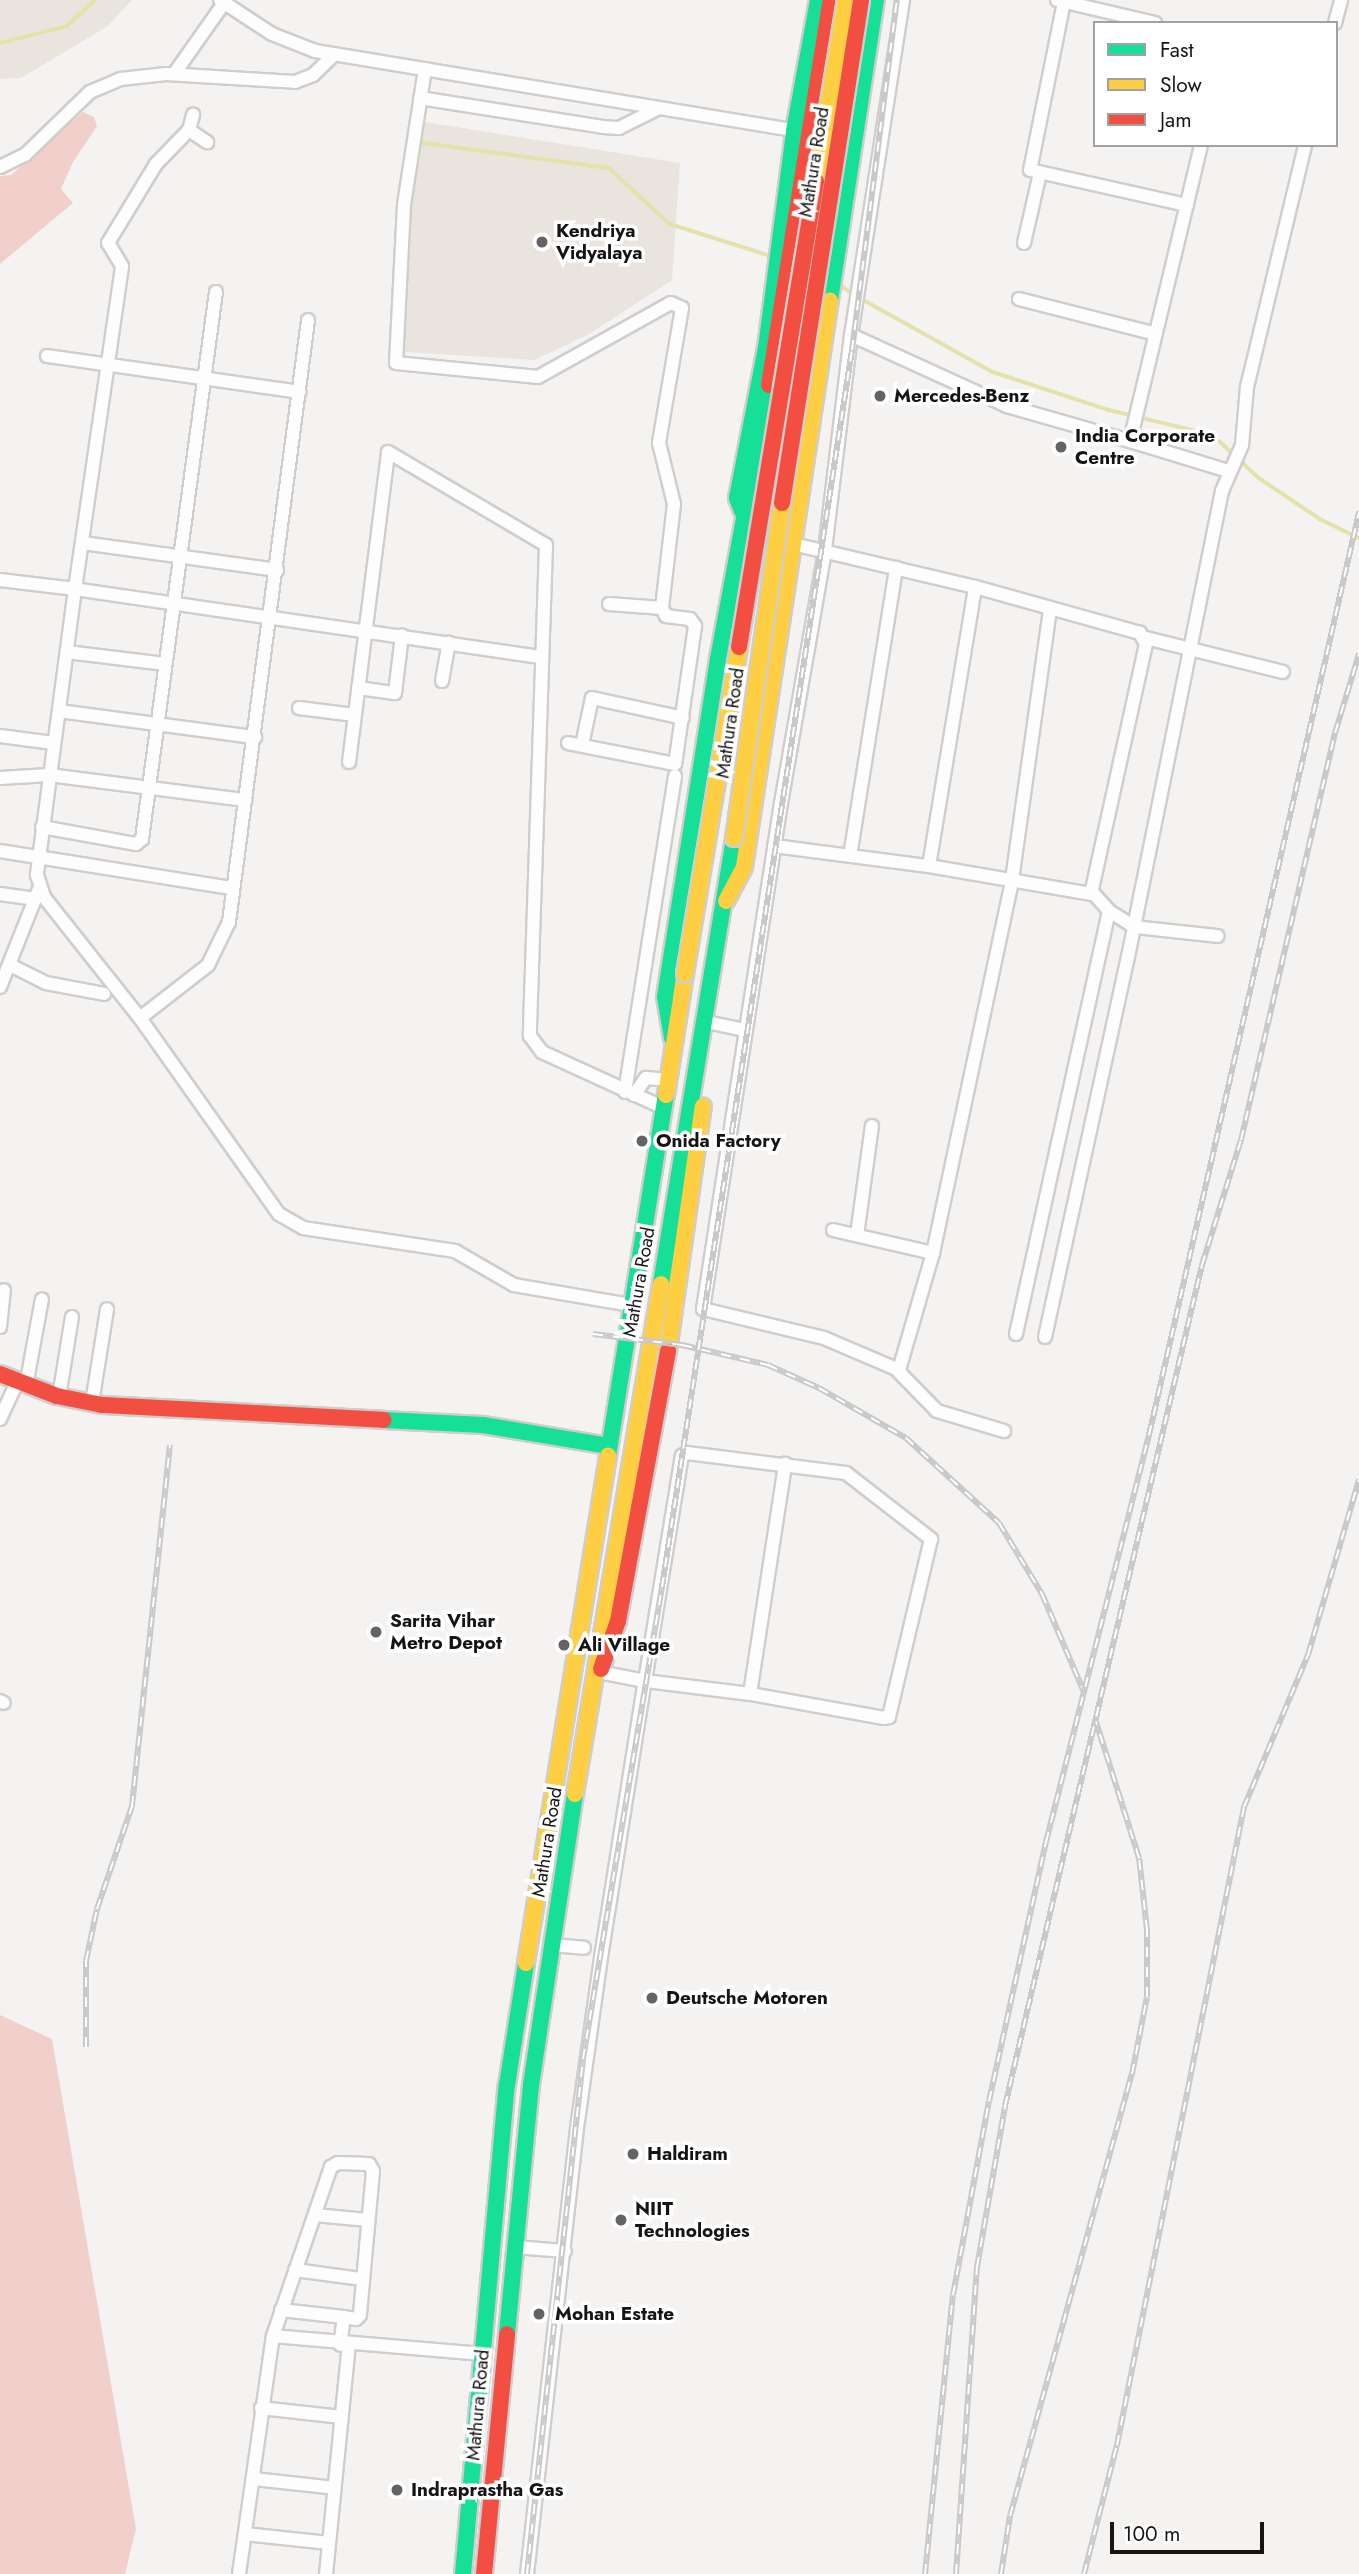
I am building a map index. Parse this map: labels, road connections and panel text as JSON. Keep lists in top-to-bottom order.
{
  "streets": {
    "main road": ["Mathura Road"]
  },
  "places": [
    "Kendriya Vidyalaya",
    "Mercedes-Benz",
    "India Corporate Centre",
    "Onida Factory",
    "Sarita Vihar Metro Depot",
    "Ali Village",
    "Deutsche Motoren",
    "Haldiram",
    "NIIT Technologies",
    "Mohan Estate",
    "Indraprastha Gas"
  ],
  "legend": ["Fast", "Slow", "Jam"],
  "scale_bar": "100 m"
}
